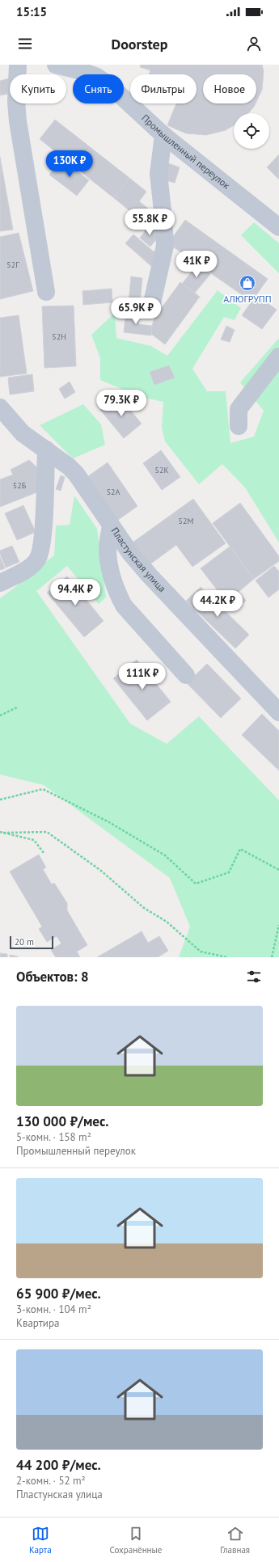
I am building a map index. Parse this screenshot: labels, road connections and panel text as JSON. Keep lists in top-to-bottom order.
{
  "streets": {
    "street": ["Промышленный переулок", "Пластунская улица"]
  },
  "places": {
    "shop": ["АЛЮГРУПП"]
  },
  "house_numbers": [
    "52Г",
    "52Н",
    "52К",
    "52Б",
    "52А",
    "52М"
  ],
  "scale_bar": "20 m",
  "page": {
    "status": "15:15",
    "header": "Doorstep",
    "chip": [
      "Купить",
      "Снять",
      "Фильтры",
      "Новое"
    ],
    "price": [
      "130K ₽",
      "55.8K ₽",
      "41K ₽",
      "65.9K ₽",
      "79.3K ₽",
      "94.4K ₽",
      "44.2K ₽",
      "111K ₽"
    ],
    "scale": "20 m",
    "heading": "Объектов: 8",
    "list": [
      {
        "name": "130 000 ₽/мес.",
        "note": "5-комн. · 158 m² · Промышленный переулок"
      },
      {
        "name": "65 900 ₽/мес.",
        "note": "3-комн. · 104 m² · Квартира"
      },
      {
        "name": "44 200 ₽/мес.",
        "note": "2-комн. · 52 m² · Пластунская улица"
      }
    ],
    "tabs": ["Карта", "Сохранённые", "Главная"]
  }
}
